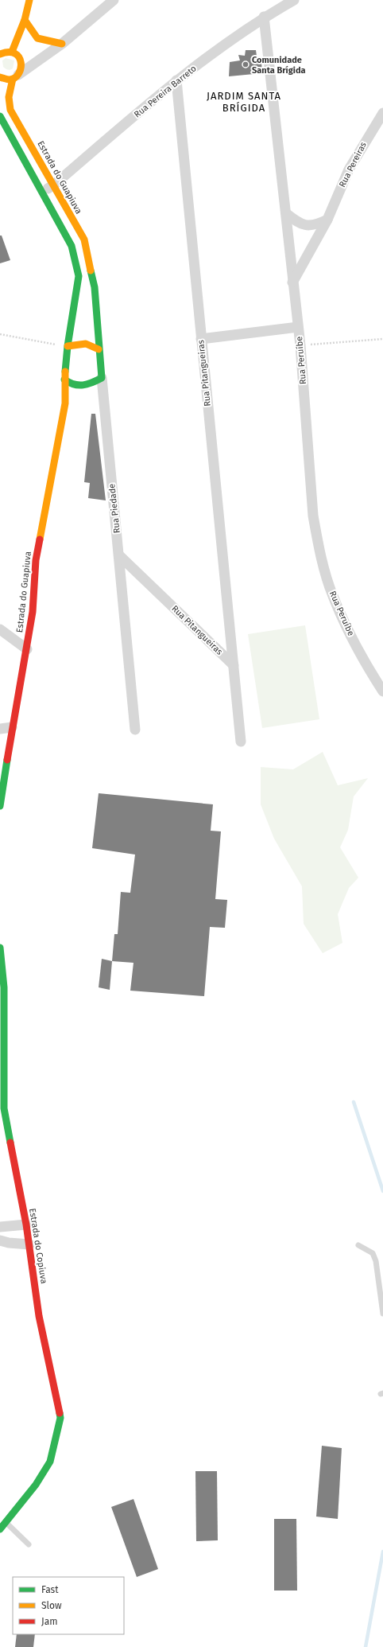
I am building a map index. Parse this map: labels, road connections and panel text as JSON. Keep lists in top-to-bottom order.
{
  "streets": {
    "street": [
      "Rua Pereira Barreto",
      "Rua Pereiras",
      "Estrada do Guapiuva",
      "Rua Peruíbe",
      "Rua Pitangueiras",
      "Rua Piedade",
      "Estrada do Copiuva"
    ]
  },
  "crossings": [
    ["Rua Pereira Barreto", "Estrada do Guapiuva"],
    ["Rua Pereira Barreto", "Rua Peruíbe"],
    ["Rua Pereira Barreto", "Rua Pitangueiras"],
    ["Rua Pereiras", "Rua Peruíbe"],
    ["Estrada do Guapiuva", "Rua Piedade"],
    ["Rua Pitangueiras", "Rua Piedade"]
  ],
  "districts": ["JARDIM SANTA BRÍGIDA"],
  "places": ["Comunidade Santa Brígida"],
  "legend": ["Fast", "Slow", "Jam"]
}
